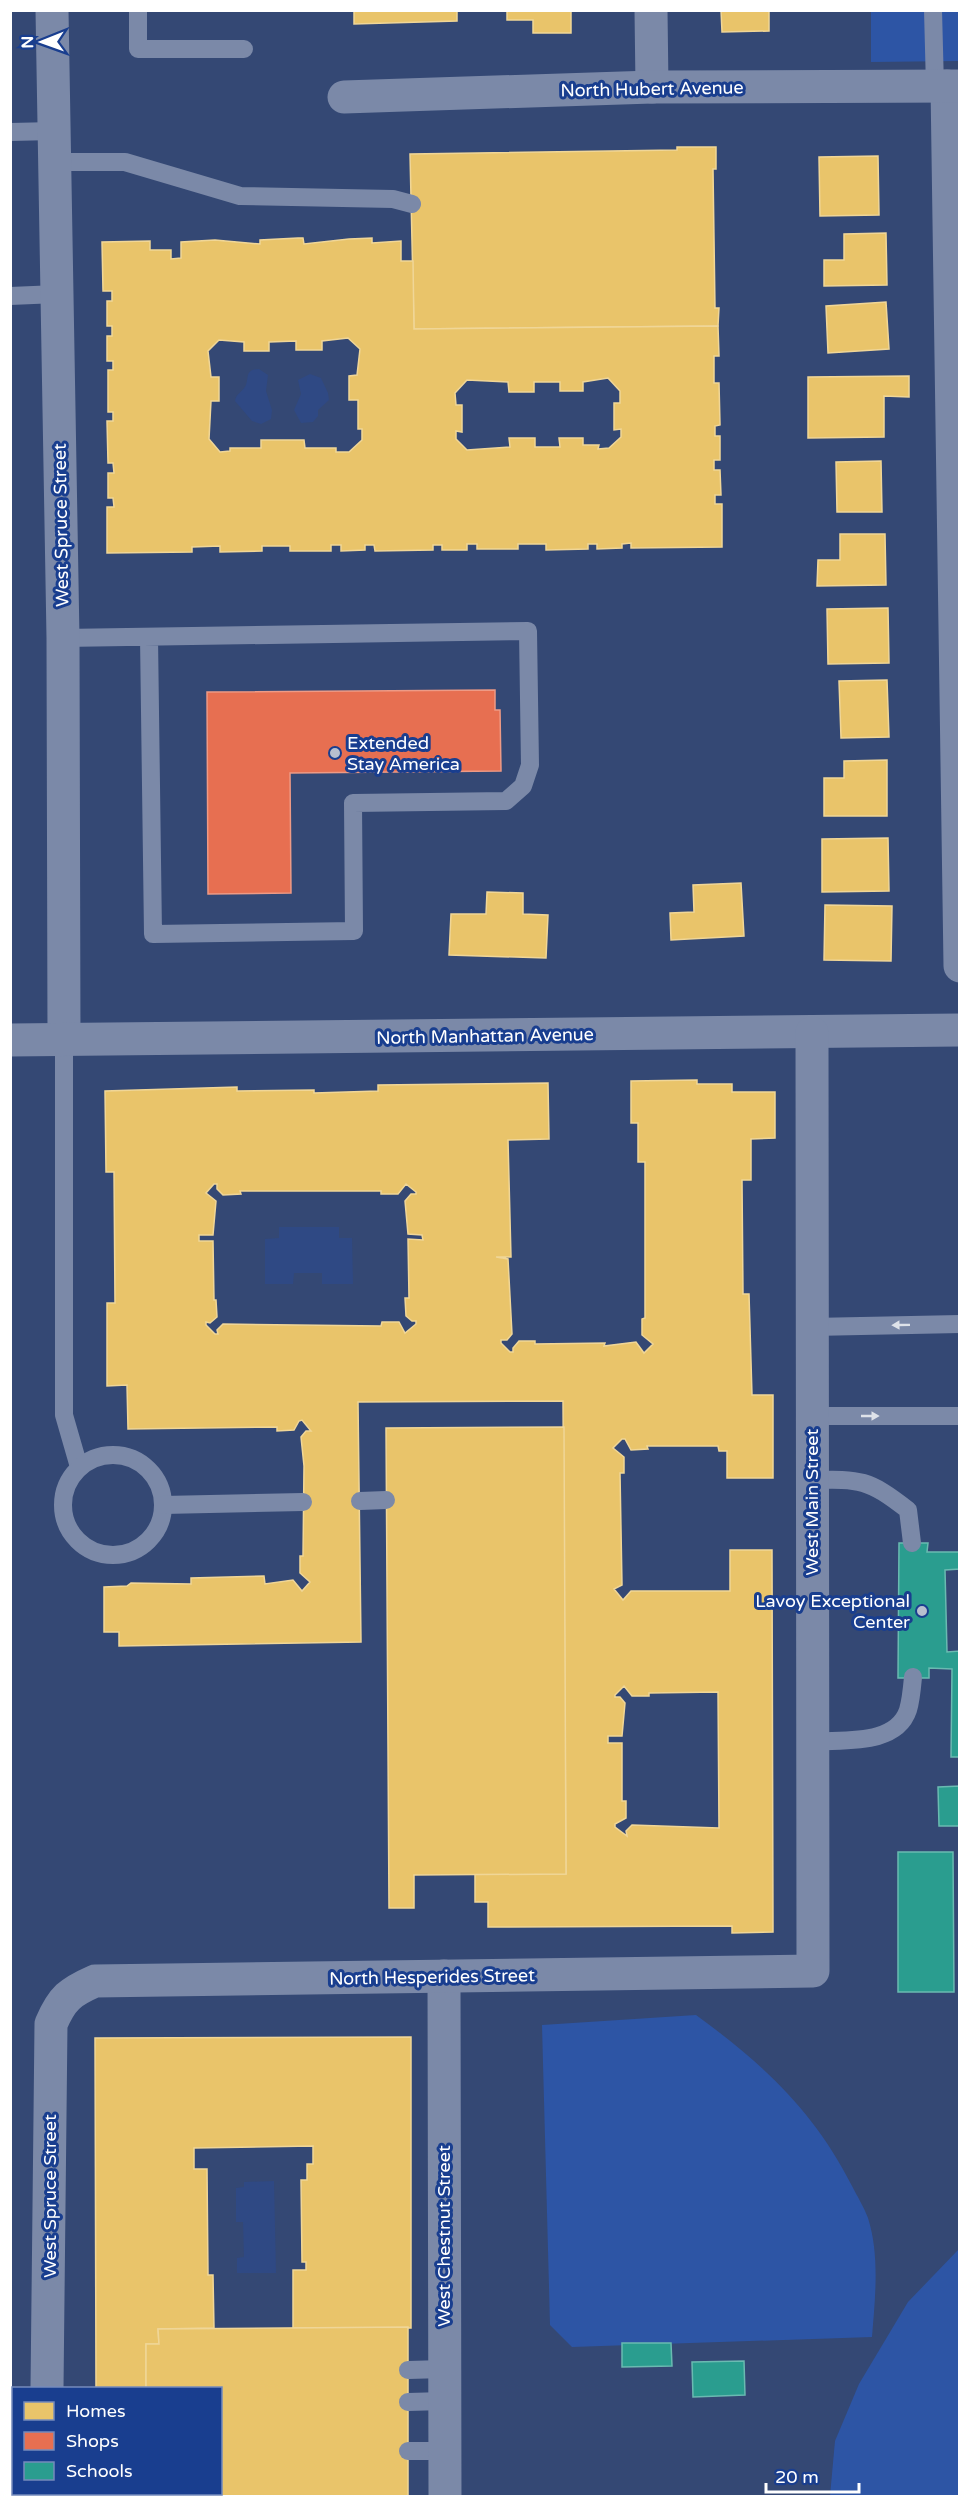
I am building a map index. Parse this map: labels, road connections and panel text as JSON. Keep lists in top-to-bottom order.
{
  "streets": {
    "street": [
      "North Hubert Avenue",
      "West Spruce Street",
      "North Manhattan Avenue",
      "West Main Street",
      "North Hesperides Street",
      "West Chestnut Street"
    ]
  },
  "crossings": [
    ["West Spruce Street", "North Manhattan Avenue"],
    ["West Spruce Street", "North Hesperides Street"],
    ["North Manhattan Avenue", "West Main Street"],
    ["West Main Street", "North Hesperides Street"],
    ["North Hesperides Street", "West Chestnut Street"]
  ],
  "places": ["Extended Stay America", "Lavoy Exceptional Center"],
  "legend": ["Homes", "Shops", "Schools"],
  "scale_bar": "20 m",
  "north": "left"
}
